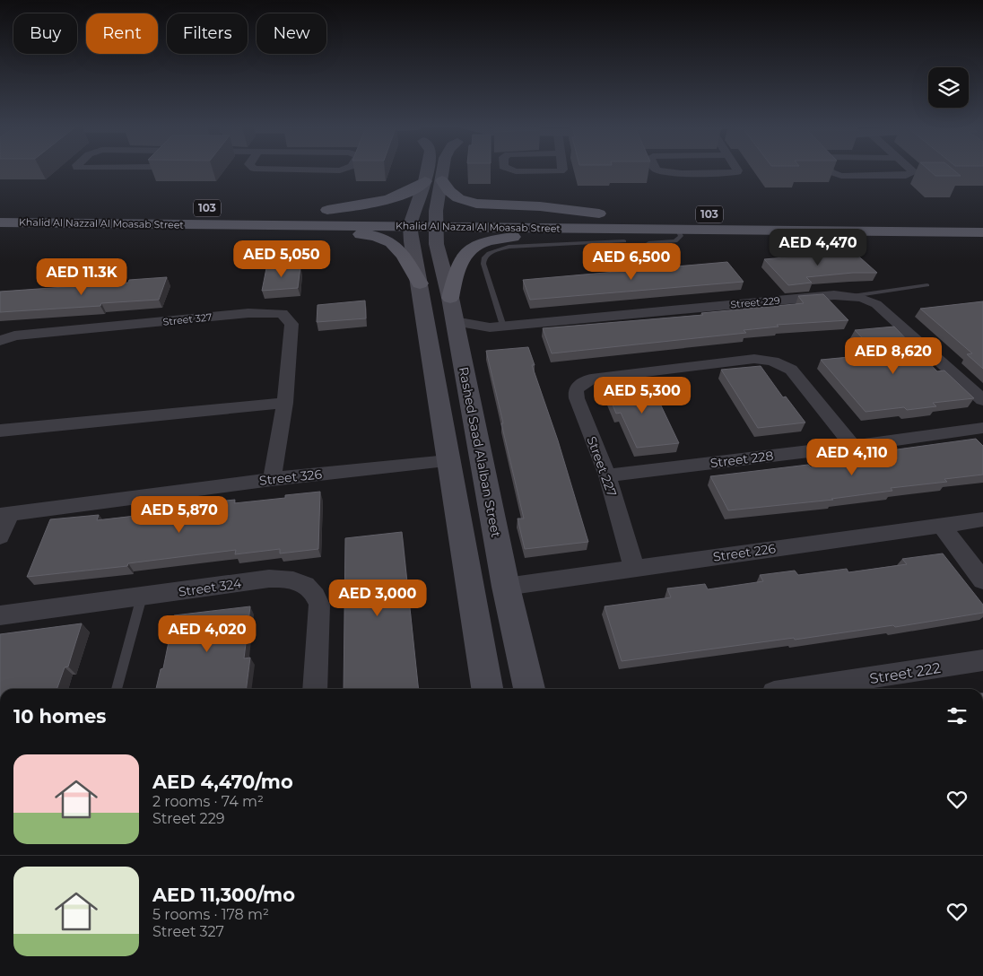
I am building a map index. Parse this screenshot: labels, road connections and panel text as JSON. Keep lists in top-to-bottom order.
{
  "streets": {
    "main road": ["103", "Khalid Al Nazzal Al Moasab Street", "Rashed Saad Alalban Street"],
    "street": [
      "Street 229",
      "Street 327",
      "Street 228",
      "Street 227",
      "Street 326",
      "Street 226",
      "Street 324",
      "Street 222"
    ]
  },
  "crossings": [
    ["Khalid Al Nazzal Al Moasab Street", "Rashed Saad Alalban Street"],
    ["Street 229", "Rashed Saad Alalban Street"],
    ["Street 327", "Street 326"],
    ["Rashed Saad Alalban Street", "Street 226"],
    ["Street 228", "Street 227"],
    ["Street 227", "Street 226"]
  ],
  "page": {
    "chip": [
      "Buy",
      "Rent",
      "Filters",
      "New"
    ],
    "price": [
      "AED 4,470",
      "AED 5,050",
      "AED 6,500",
      "AED 11.3K",
      "AED 8,620",
      "AED 5,300",
      "AED 4,110",
      "AED 5,870",
      "AED 3,000",
      "AED 4,020"
    ],
    "heading": "10 homes",
    "list": [
      {
        "name": "AED 4,470/mo",
        "note": "2 rooms · 74 m² · Street 229"
      },
      {
        "name": "AED 11,300/mo",
        "note": "5 rooms · 178 m² · Street 327"
      }
    ]
  }
}
